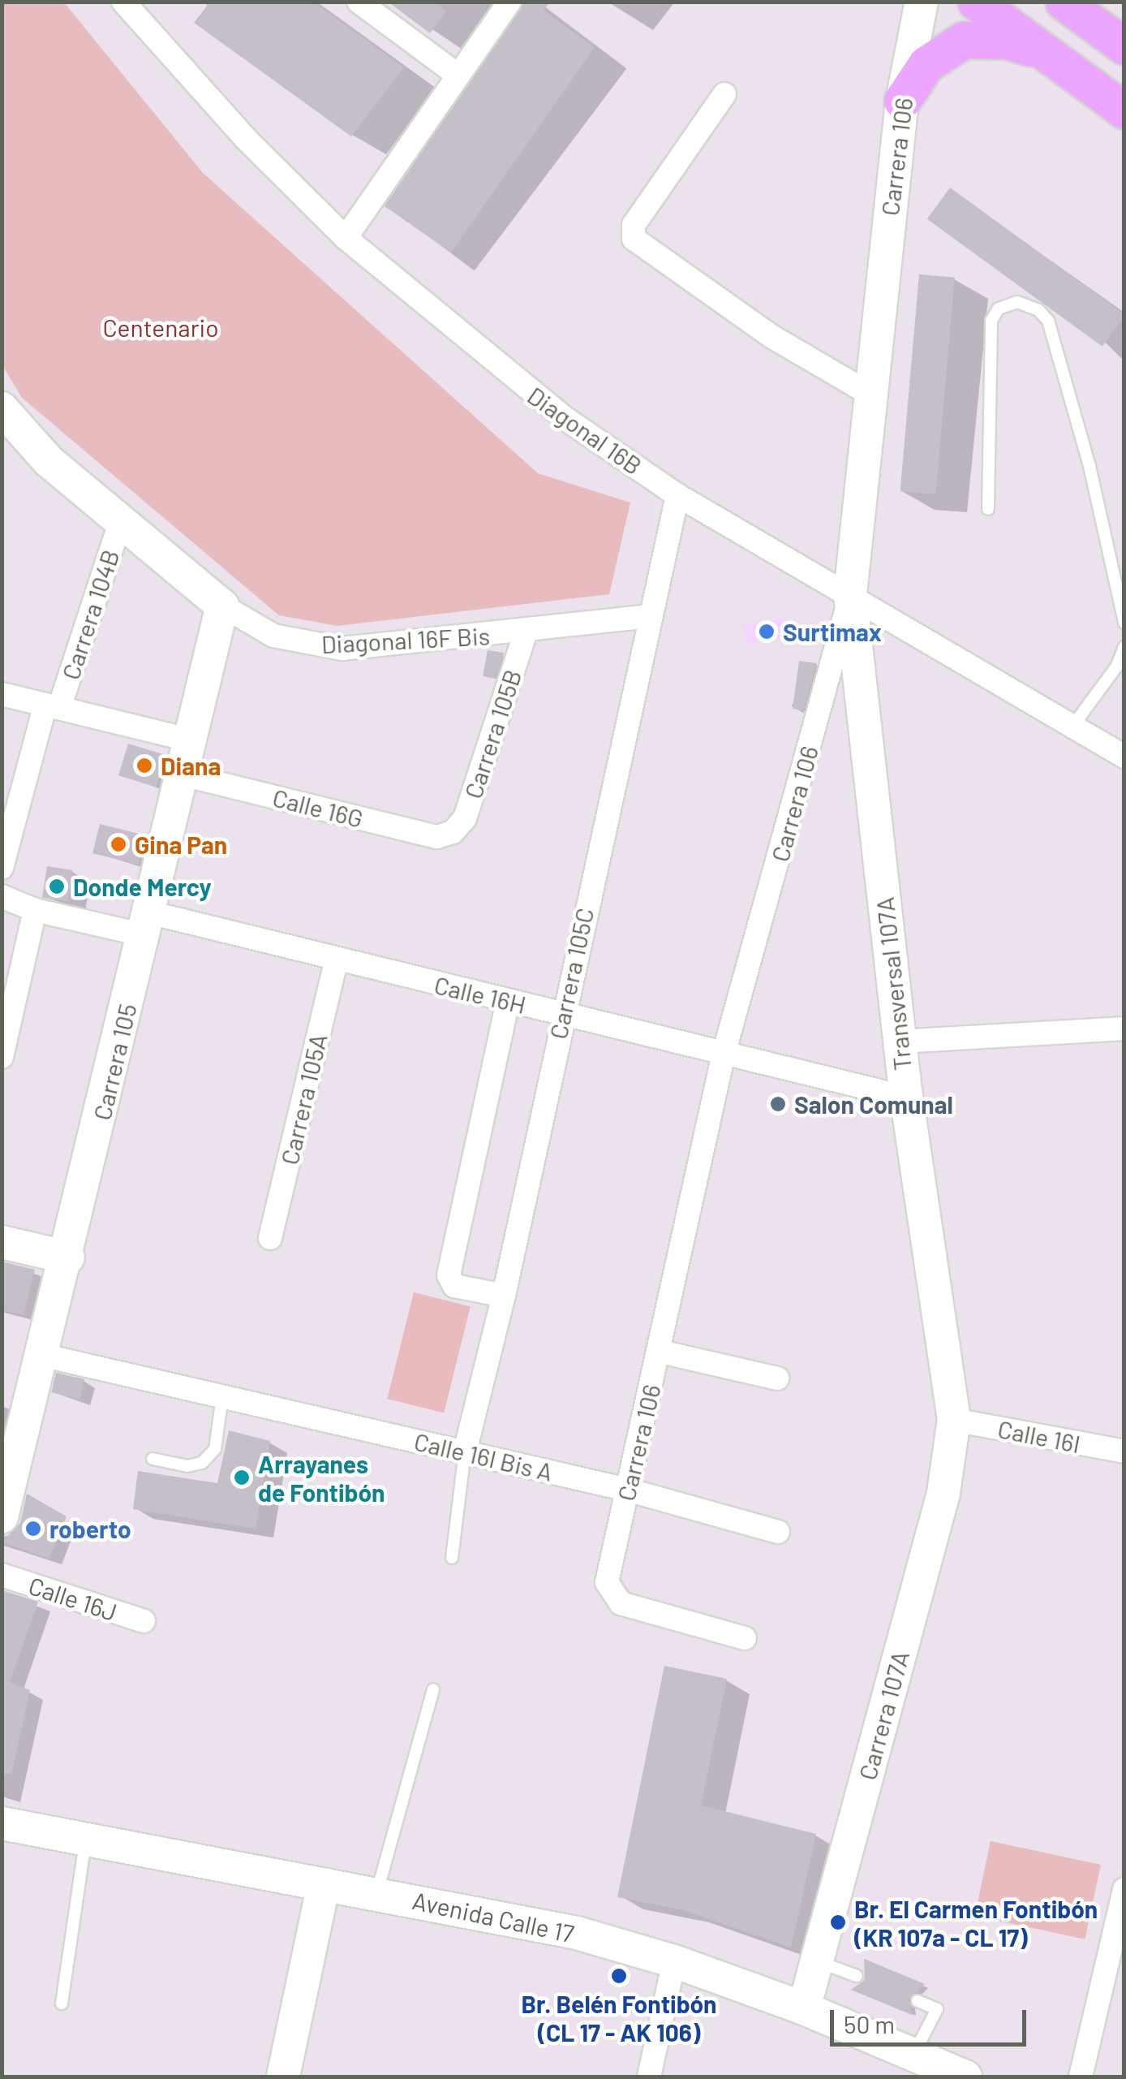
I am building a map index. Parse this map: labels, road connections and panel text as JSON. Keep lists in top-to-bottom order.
{
  "streets": {
    "street": [
      "Carrera 106",
      "Diagonal 16B",
      "Carrera 104B",
      "Diagonal 16F Bis",
      "Carrera 105B",
      "Calle 16G",
      "Carrera 105C",
      "Transversal 107A",
      "Calle 16H",
      "Carrera 105",
      "Carrera 105A",
      "Calle 16I",
      "Calle 16I Bis A",
      "Calle 16J",
      "Carrera 107A",
      "Avenida Calle 17"
    ]
  },
  "crossings": [
    ["Carrera 106", "Diagonal 16B"],
    ["Carrera 106", "Transversal 107A"],
    ["Carrera 106", "Calle 16H"],
    ["Carrera 106", "Calle 16I Bis A"],
    ["Diagonal 16B", "Carrera 105C"],
    ["Diagonal 16B", "Transversal 107A"],
    ["Carrera 104B", "Diagonal 16F Bis"],
    ["Diagonal 16F Bis", "Carrera 105B"],
    ["Diagonal 16F Bis", "Carrera 105C"],
    ["Diagonal 16F Bis", "Carrera 105"],
    ["Carrera 105B", "Calle 16G"],
    ["Calle 16G", "Carrera 105"],
    ["Carrera 105C", "Calle 16H"],
    ["Carrera 105C", "Calle 16I Bis A"],
    ["Transversal 107A", "Calle 16H"],
    ["Transversal 107A", "Calle 16I"],
    ["Transversal 107A", "Carrera 107A"],
    ["Calle 16H", "Carrera 105"],
    ["Calle 16H", "Carrera 105A"],
    ["Carrera 105", "Calle 16I Bis A"],
    ["Calle 16I", "Carrera 107A"],
    ["Carrera 107A", "Avenida Calle 17"]
  ],
  "parks": ["Centenario"],
  "places": [
    "Surtimax",
    "Diana",
    "Gina Pan",
    "Donde Mercy",
    "Salon Comunal",
    "Arrayanes de Fontibón",
    "roberto",
    "Br. El Carmen Fontibón (KR 107a - CL 17)",
    "Br. Belén Fontibón (CL 17 - AK 106)"
  ],
  "scale_bar": "50 m"
}
